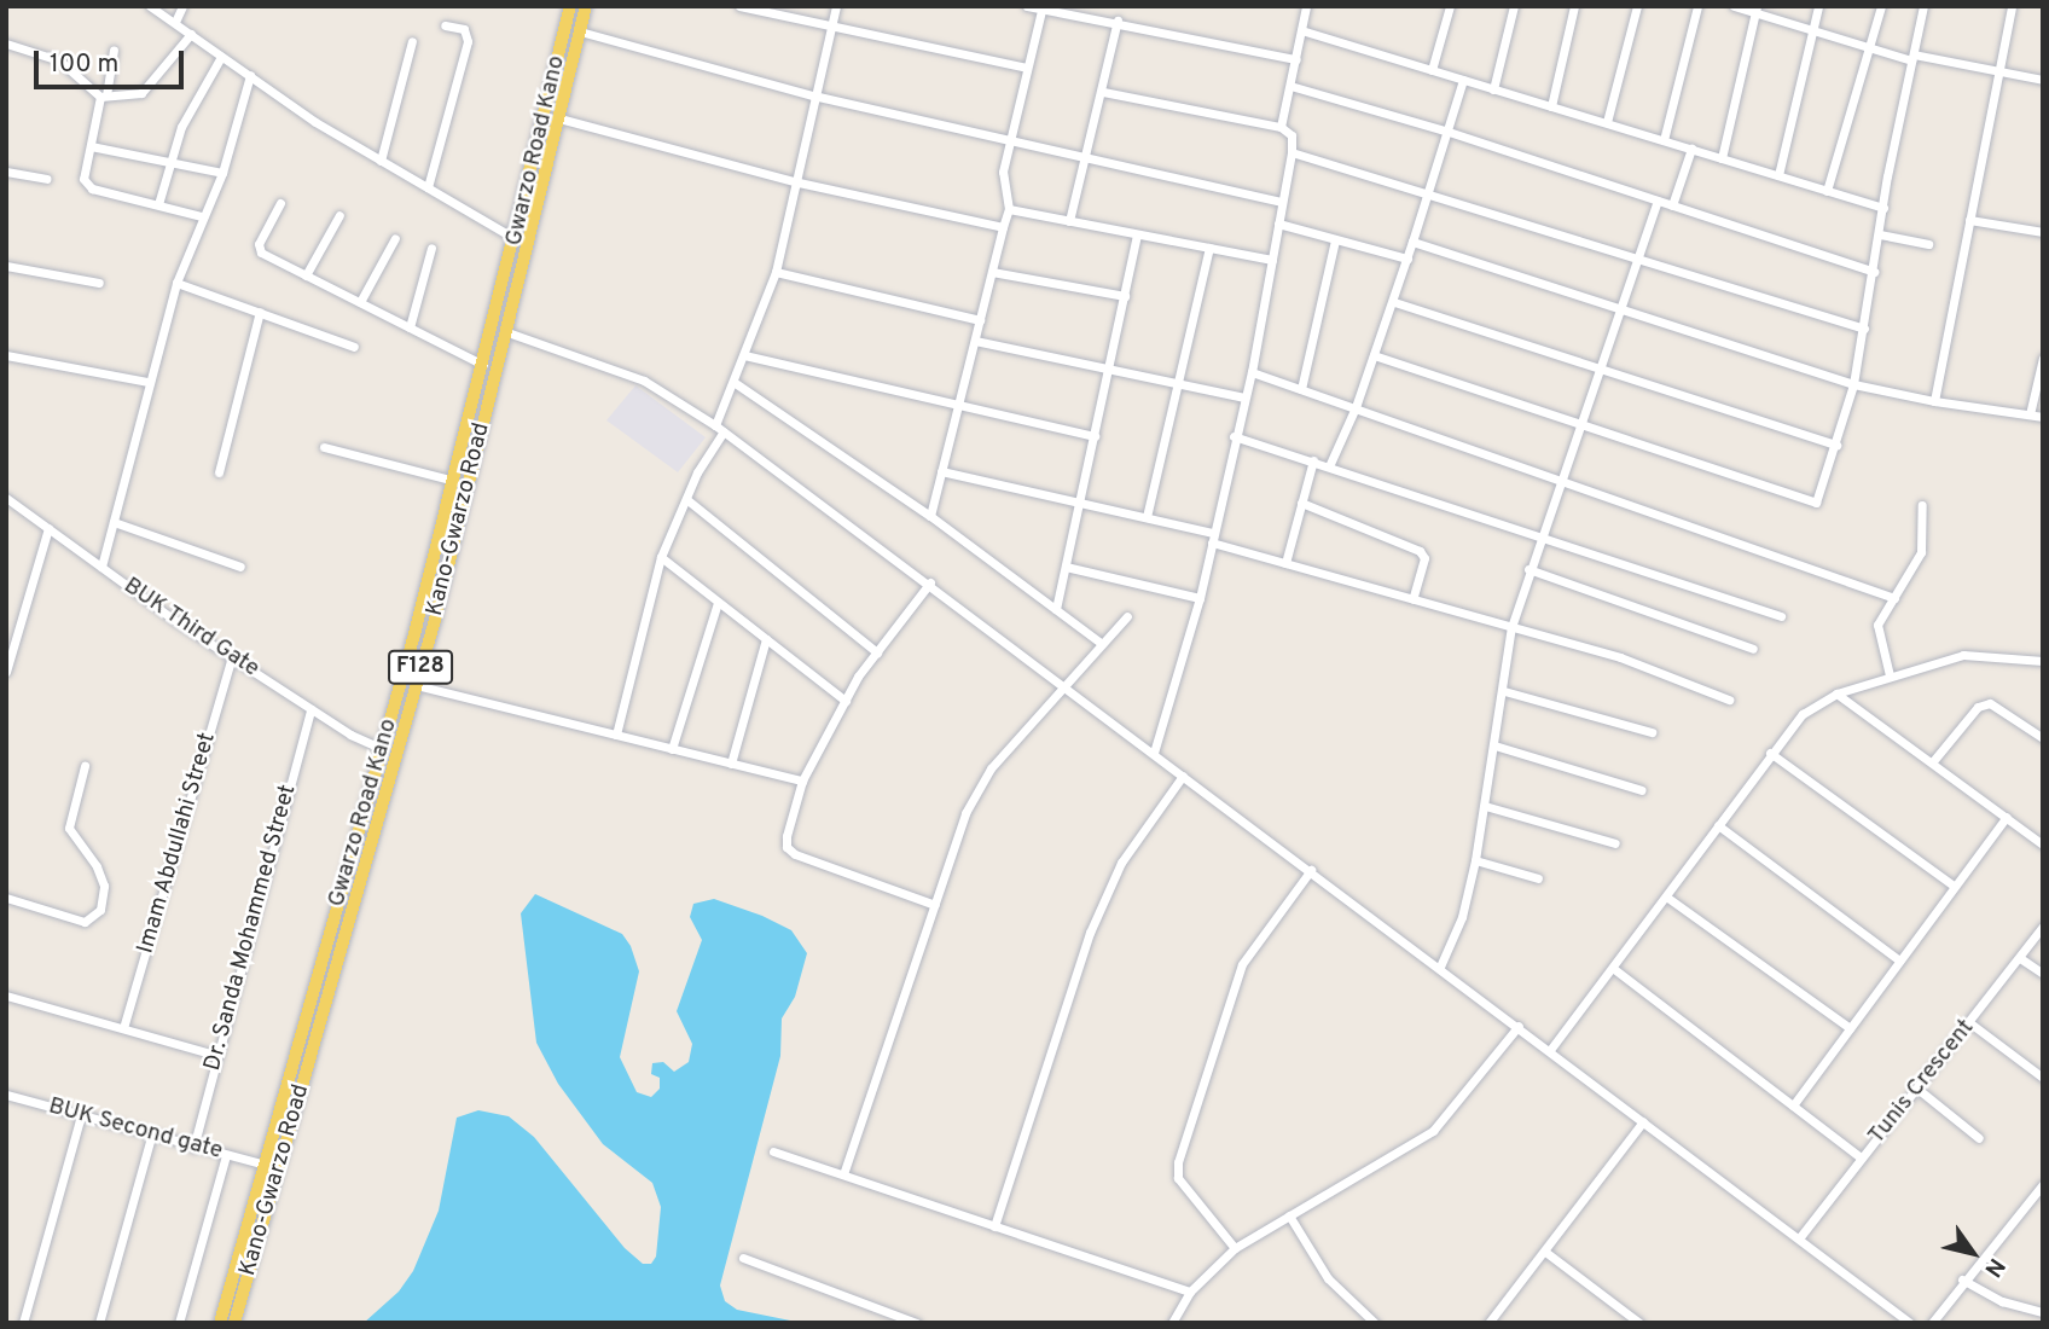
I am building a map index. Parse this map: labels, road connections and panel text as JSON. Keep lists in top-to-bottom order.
{
  "streets": {
    "main road": ["Gwarzo Road Kano", "Kano-Gwarzo Road", "F128"],
    "street": [
      "BUK Third Gate",
      "Imam Abdullahi Street",
      "Dr. Sanda Mohammed Street",
      "Tunis Crescent",
      "BUK Second gate"
    ]
  },
  "crossings": [
    ["Gwarzo Road Kano", "BUK Third Gate"],
    ["Gwarzo Road Kano", "BUK Second gate"],
    ["BUK Third Gate", "Imam Abdullahi Street"],
    ["BUK Third Gate", "Dr. Sanda Mohammed Street"],
    ["Dr. Sanda Mohammed Street", "BUK Second gate"]
  ],
  "scale_bar": "100 m",
  "north": "bottom right"
}
